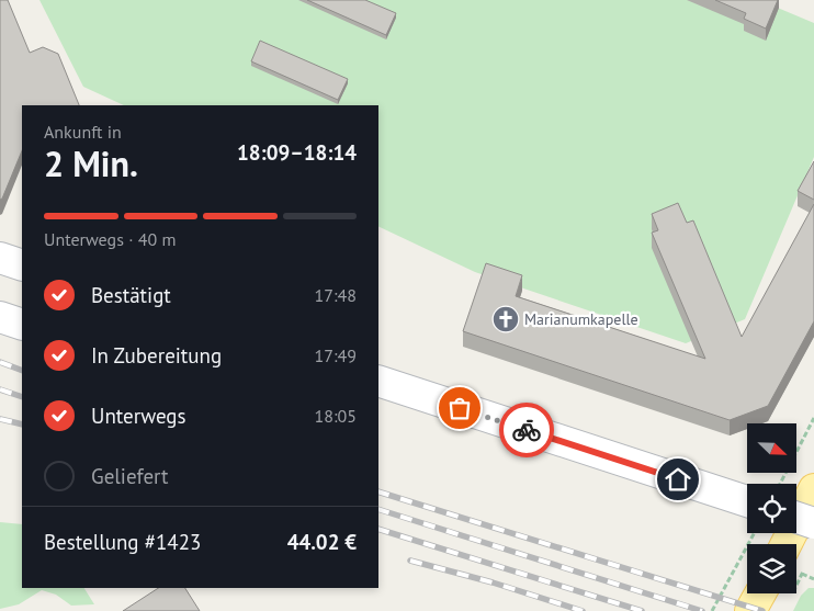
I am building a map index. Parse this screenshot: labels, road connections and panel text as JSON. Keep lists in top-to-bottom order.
{
  "places": {
    "church": ["Marianumkapelle"]
  },
  "north": "bottom right",
  "page": {
    "heading": ["2 Min.", "Ankunft in", "18:09–18:14"],
    "panel": ["Bestellung #1423", "44.02 €"],
    "bar": "Unterwegs · 40 m",
    "list": [
      ["Bestätigt", "17:48"],
      ["In Zubereitung", "17:49"],
      ["Unterwegs", "18:05"],
      "Geliefert"
    ]
  }
}
